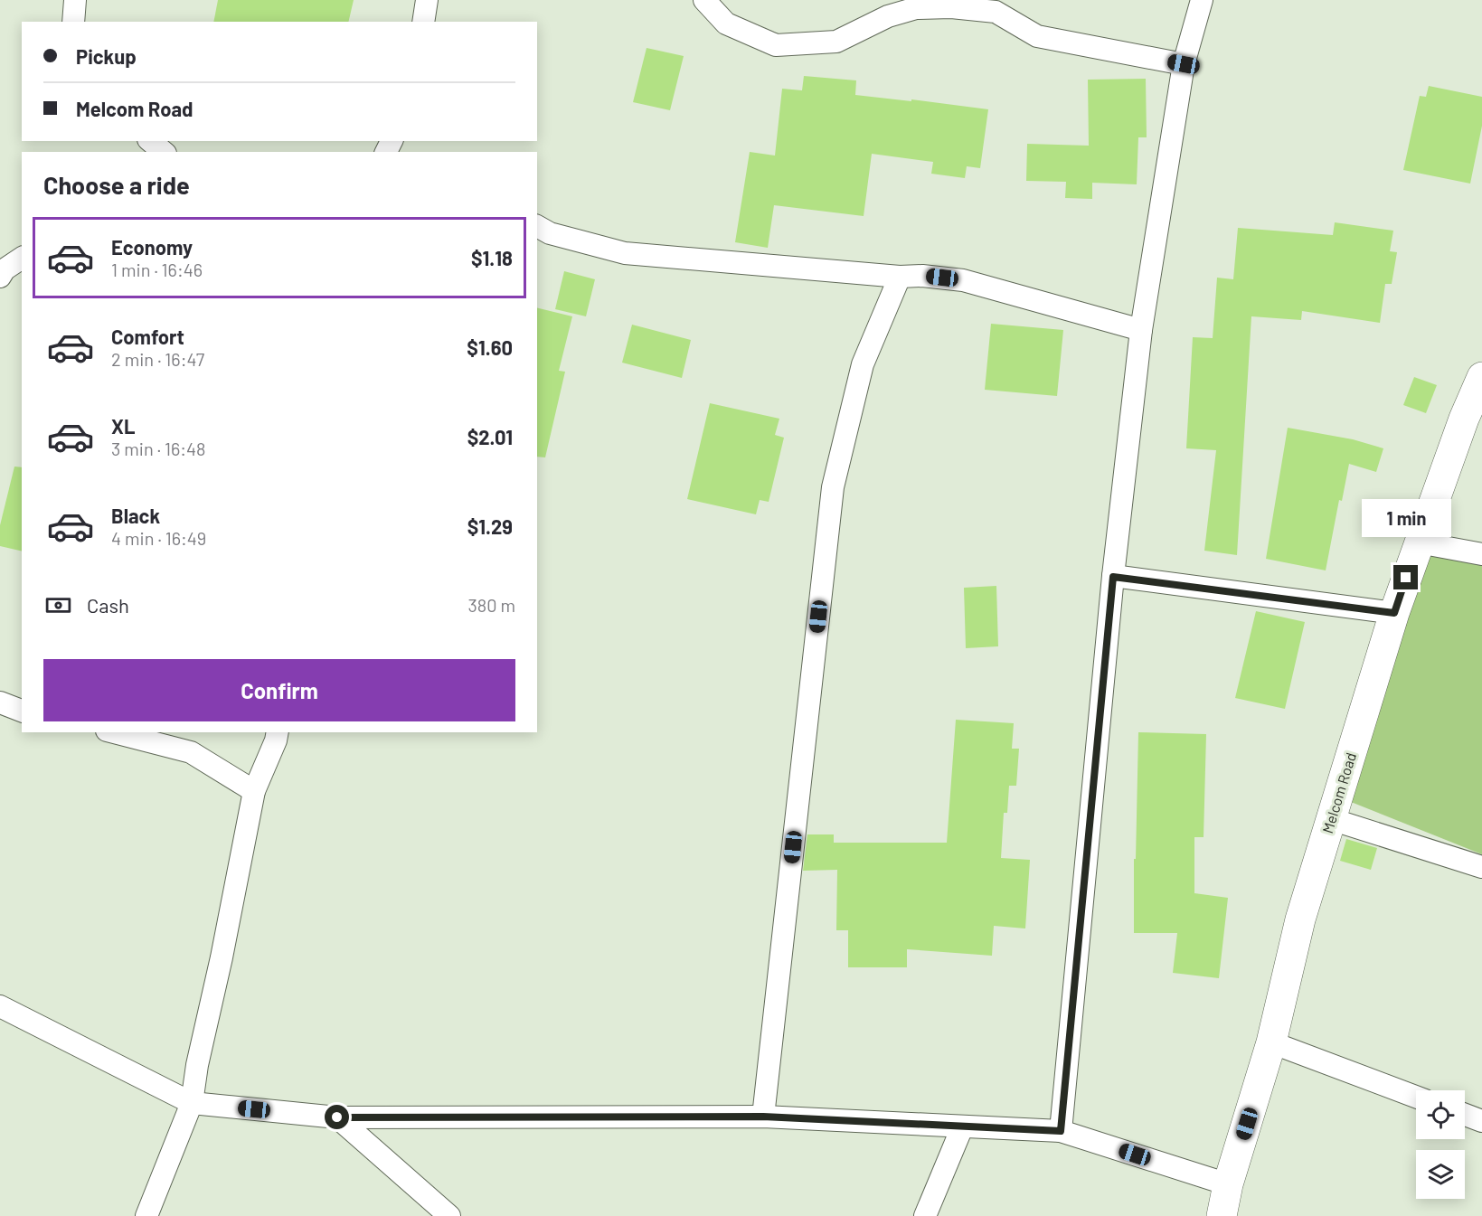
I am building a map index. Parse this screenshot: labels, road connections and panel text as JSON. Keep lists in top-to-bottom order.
{
  "streets": {
    "main road": ["Melcom Road"]
  },
  "page": {
    "banner": ["Pickup", "Melcom Road"],
    "heading": "Choose a ride",
    "list": [
      {
        "name": "Economy",
        "note": "1 min · 16:46",
        "value": "$1.18"
      },
      {
        "name": "Comfort",
        "note": "2 min · 16:47",
        "value": "$1.60"
      },
      {
        "name": "XL",
        "note": "3 min · 16:48",
        "value": "$2.01"
      },
      {
        "name": "Black",
        "note": "4 min · 16:49",
        "value": "$1.29"
      }
    ],
    "bubble": "1 min",
    "pay": ["Cash", "380 m"],
    "buttons": "Confirm"
  }
}
